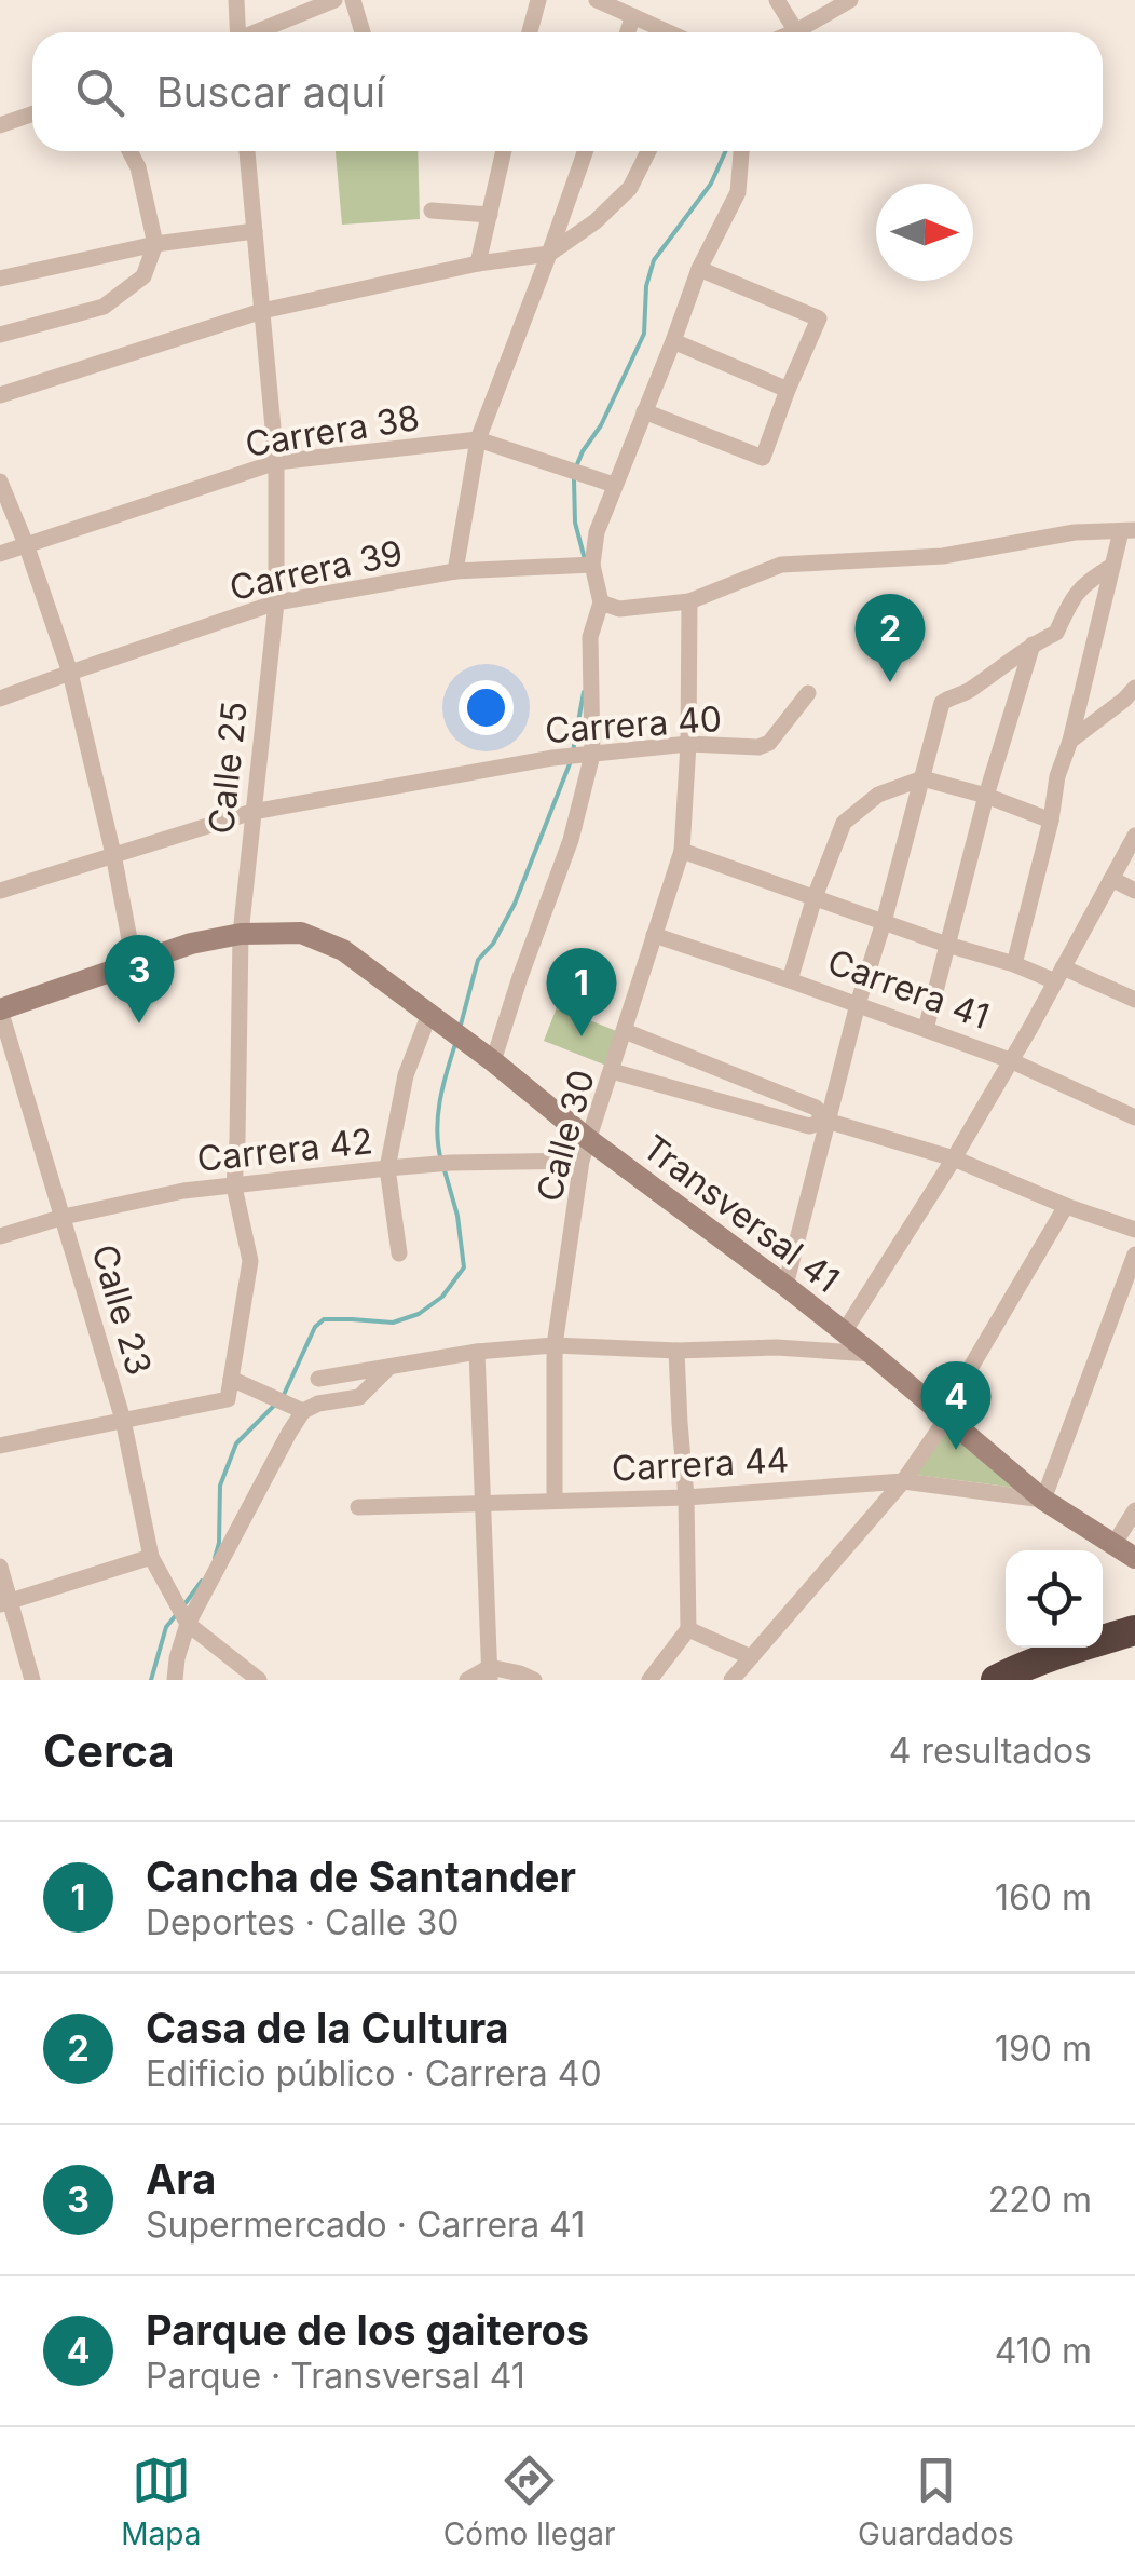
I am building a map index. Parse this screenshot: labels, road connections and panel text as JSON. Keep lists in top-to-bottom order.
{
  "streets": {
    "street": [
      "Carrera 38",
      "Carrera 39",
      "Carrera 40",
      "Calle 25",
      "Carrera 41",
      "Calle 30",
      "Carrera 42",
      "Transversal 41",
      "Calle 23",
      "Carrera 44"
    ]
  },
  "crossings": [
    ["Carrera 38", "Calle 25"],
    ["Carrera 39", "Calle 25"],
    ["Carrera 40", "Calle 25"],
    ["Carrera 40", "Calle 30"],
    ["Calle 25", "Carrera 42"],
    ["Calle 25", "Transversal 41"],
    ["Calle 25", "Calle 23"],
    ["Carrera 41", "Calle 30"],
    ["Calle 30", "Carrera 42"],
    ["Calle 30", "Transversal 41"],
    ["Calle 30", "Carrera 44"],
    ["Carrera 42", "Transversal 41"],
    ["Carrera 42", "Calle 23"],
    ["Transversal 41", "Carrera 44"]
  ],
  "north": "right",
  "page": {
    "search": "Buscar aquí",
    "pins": [
      "2",
      "3",
      "1",
      "4"
    ],
    "heading": ["Cerca", "4 resultados"],
    "list": [
      {
        "mark": "1",
        "name": "Cancha de Santander",
        "note": "Deportes · Calle 30",
        "value": "160 m"
      },
      {
        "mark": "2",
        "name": "Casa de la Cultura",
        "note": "Edificio público · Carrera 40",
        "value": "190 m"
      },
      {
        "mark": "3",
        "name": "Ara",
        "note": "Supermercado · Carrera 41",
        "value": "220 m"
      },
      {
        "mark": "4",
        "name": "Parque de los gaiteros",
        "note": "Parque · Transversal 41",
        "value": "410 m"
      }
    ],
    "nav": ["Mapa", "Cómo llegar", "Guardados"]
  }
}
